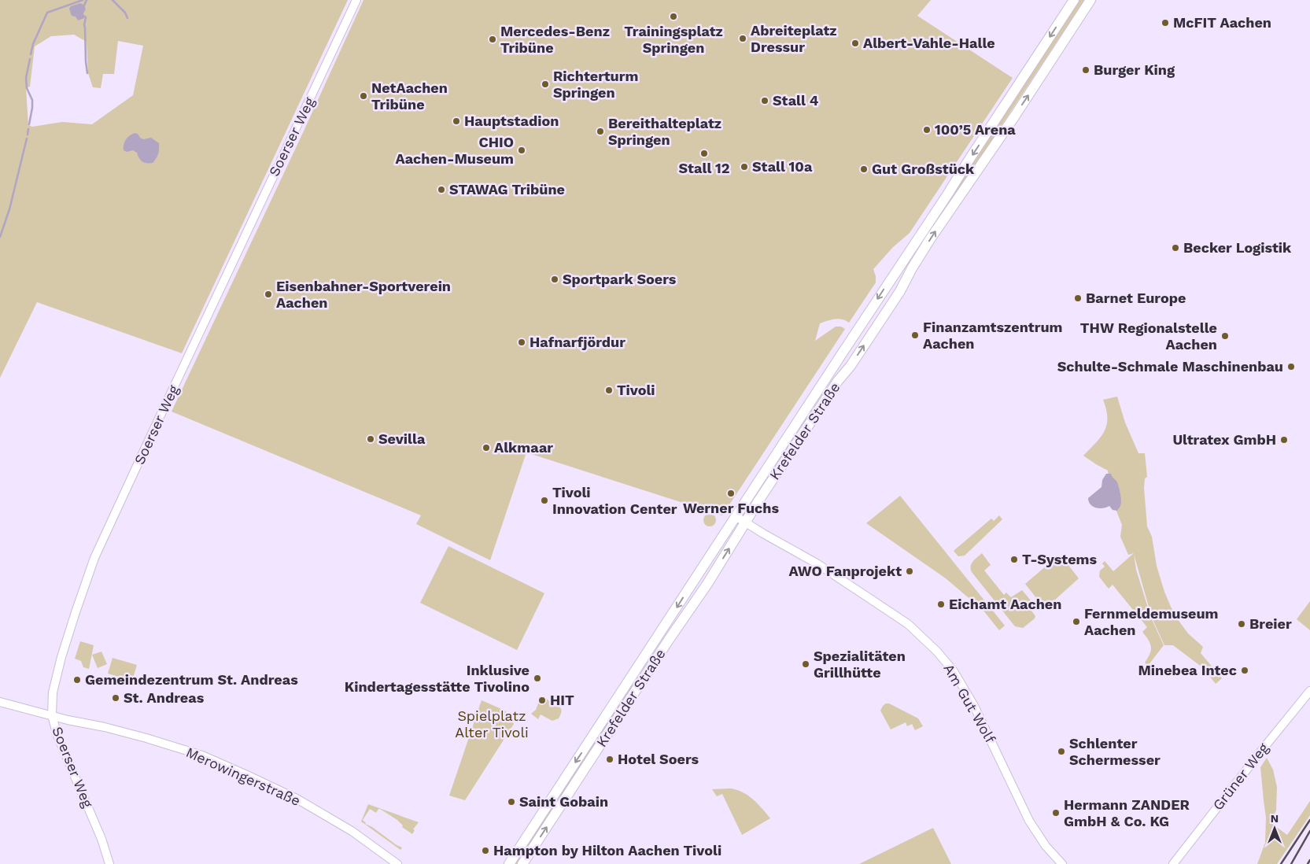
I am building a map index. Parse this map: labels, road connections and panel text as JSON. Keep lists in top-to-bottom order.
{
  "streets": {
    "main road": ["Krefelder Straße"],
    "street": [
      "Soerser Weg",
      "Am Gut Wolf",
      "Merowingerstraße",
      "Grüner Weg"
    ]
  },
  "crossings": [
    ["Soerser Weg", "Merowingerstraße"],
    ["Krefelder Straße", "Am Gut Wolf"]
  ],
  "parks": ["Spielplatz Alter Tivoli"],
  "places": [
    "Trainingsplatz Springen",
    "McFIT Aachen",
    "Abreiteplatz Dressur",
    "Mercedes-Benz Tribüne",
    "Albert-Vahle-Halle",
    "Burger King",
    "Richterturm Springen",
    "NetAachen Tribüne",
    "Stall 4",
    "Hauptstadion",
    "100’5 Arena",
    "Bereithalteplatz Springen",
    "CHIO Aachen-Museum",
    "Stall 12",
    "Stall 10a",
    "Gut Großstück",
    "STAWAG Tribüne",
    "Becker Logistik",
    "Sportpark Soers",
    "Eisenbahner-Sportverein Aachen",
    "Barnet Europe",
    "Finanzamtszentrum Aachen",
    "THW Regionalstelle Aachen",
    "Hafnarfjördur",
    "Schulte-Schmale Maschinenbau",
    "Tivoli",
    "Sevilla",
    "Ultratex GmbH",
    "Alkmaar",
    "Werner Fuchs",
    "Tivoli Innovation Center",
    "T-Systems",
    "AWO Fanprojekt",
    "Eichamt Aachen",
    "Fernmeldemuseum Aachen",
    "Breier",
    "Spezialitäten Grillhütte",
    "Minebea Intec",
    "Inklusive Kindertagesstätte Tivolino",
    "Gemeindezentrum St. Andreas",
    "St. Andreas",
    "HIT",
    "Schlenter Schermesser",
    "Hotel Soers",
    "Saint Gobain",
    "Hermann ZANDER GmbH & Co. KG",
    "Hampton by Hilton Aachen Tivoli"
  ],
  "north": "top"
}
